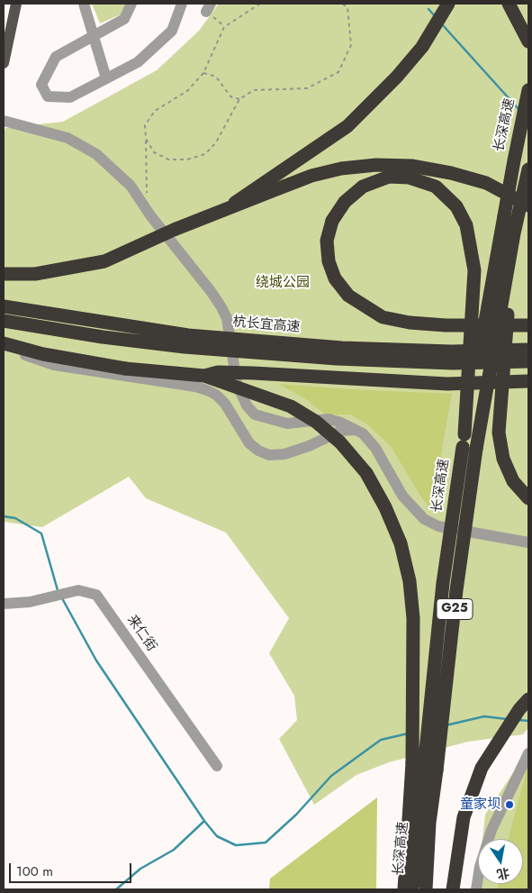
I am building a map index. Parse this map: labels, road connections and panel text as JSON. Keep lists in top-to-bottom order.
{
  "streets": {
    "highway": ["长深高速", "杭长宜高速", "G25"],
    "street": ["来仁街"]
  },
  "parks": ["绕城公园"],
  "places": ["童家坝"],
  "scale_bar": "100 m",
  "north": "bottom"
}
